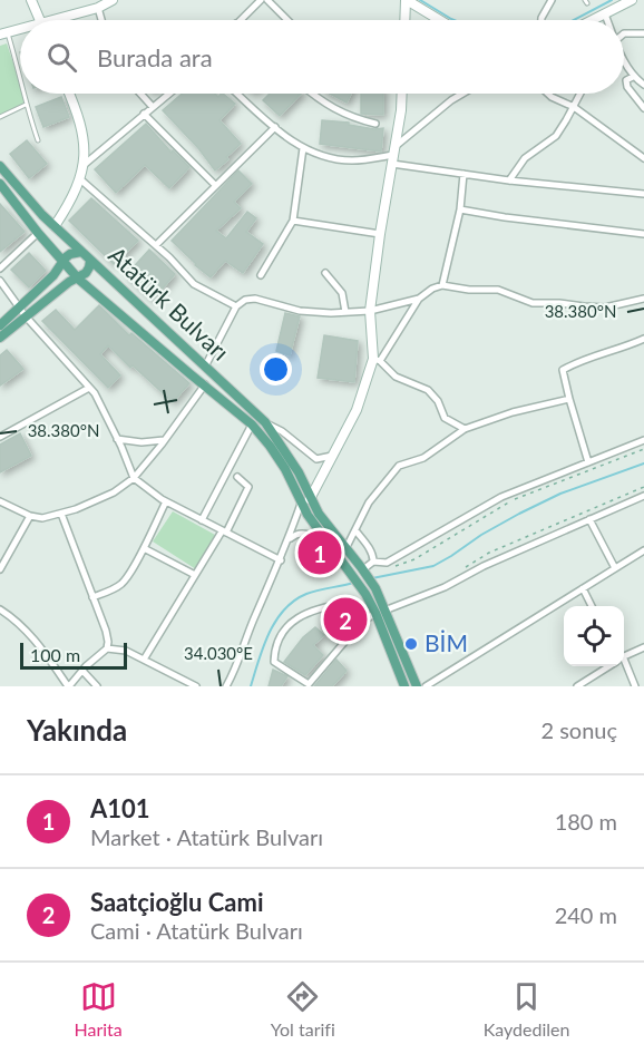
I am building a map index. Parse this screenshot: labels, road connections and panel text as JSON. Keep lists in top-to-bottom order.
{
  "streets": {
    "main road": ["Atatürk Bulvarı"]
  },
  "places": ["BİM"],
  "scale_bar": "100 m",
  "page": {
    "search": "Burada ara",
    "pins": ["1", "2"],
    "scale": "100 m",
    "heading": ["Yakında", "2 sonuç"],
    "list": [
      {
        "mark": "1",
        "name": "A101",
        "note": "Market · Atatürk Bulvarı",
        "value": "180 m"
      },
      {
        "mark": "2",
        "name": "Saatçioğlu Cami",
        "note": "Cami · Atatürk Bulvarı",
        "value": "240 m"
      }
    ],
    "nav": ["Harita", "Yol tarifi", "Kaydedilen"]
  },
  "coordinates": ["38.380°N", "34.030°E"]
}
